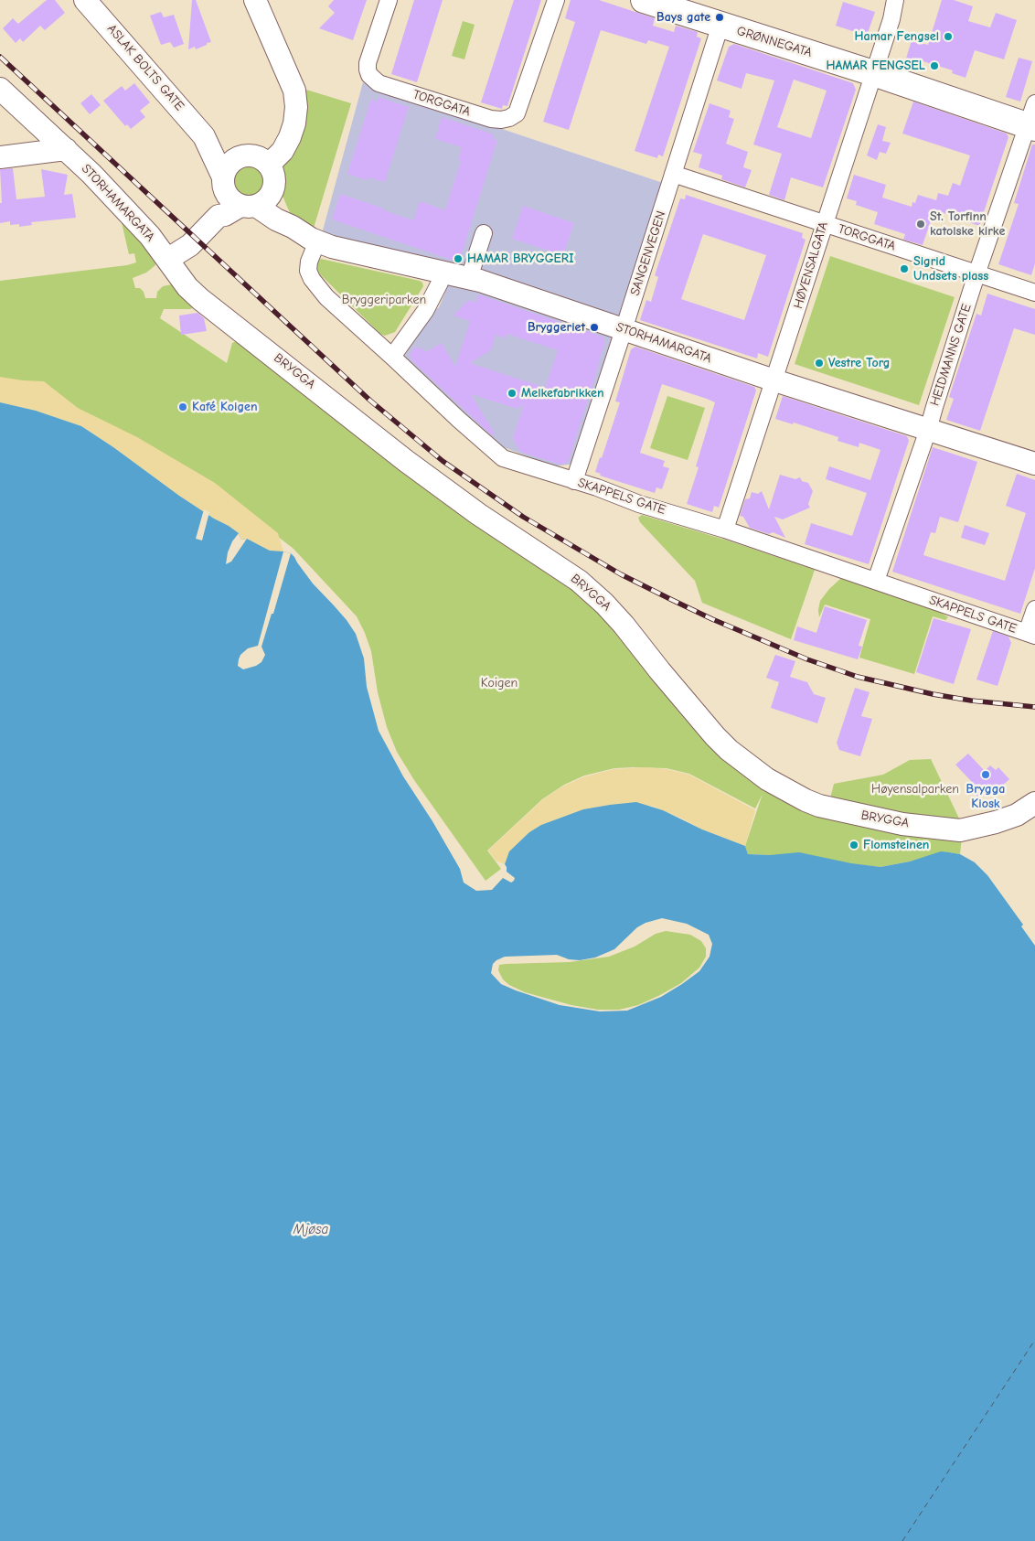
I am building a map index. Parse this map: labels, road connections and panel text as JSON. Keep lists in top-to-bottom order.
{
  "streets": {
    "main road": [
      "GRØNNEGATA",
      "ASLAK BOLTS GATE",
      "STORHAMARGATA",
      "BRYGGA"
    ],
    "street": [
      "TORGGATA",
      "SANGENVEGEN",
      "HØYENSALGATA",
      "HEIDMANNS GATE",
      "SKAPPELS GATE"
    ]
  },
  "crossings": [
    ["GRØNNEGATA", "SANGENVEGEN"],
    ["GRØNNEGATA", "HØYENSALGATA"],
    ["GRØNNEGATA", "HEIDMANNS GATE"],
    ["ASLAK BOLTS GATE", "STORHAMARGATA"],
    ["TORGGATA", "SANGENVEGEN"],
    ["TORGGATA", "HØYENSALGATA"],
    ["TORGGATA", "HEIDMANNS GATE"],
    ["STORHAMARGATA", "SANGENVEGEN"],
    ["STORHAMARGATA", "HØYENSALGATA"],
    ["STORHAMARGATA", "HEIDMANNS GATE"],
    ["STORHAMARGATA", "BRYGGA"],
    ["STORHAMARGATA", "SKAPPELS GATE"],
    ["SANGENVEGEN", "SKAPPELS GATE"],
    ["HØYENSALGATA", "SKAPPELS GATE"],
    ["HEIDMANNS GATE", "SKAPPELS GATE"]
  ],
  "water": ["Mjøsa"],
  "parks": ["Bryggeriparken", "Koigen", "Høyensalparken"],
  "places": [
    "Bays gate",
    "Hamar Fengsel",
    "HAMAR FENGSEL",
    "St. Torfinn katolske kirke",
    "HAMAR BRYGGERI",
    "Sigrid Undsets plass",
    "Bryggeriet",
    "Vestre Torg",
    "Melkefabrikken",
    "Kafé Koigen",
    "Brygga Kiosk",
    "Flomsteinen"
  ]
}
